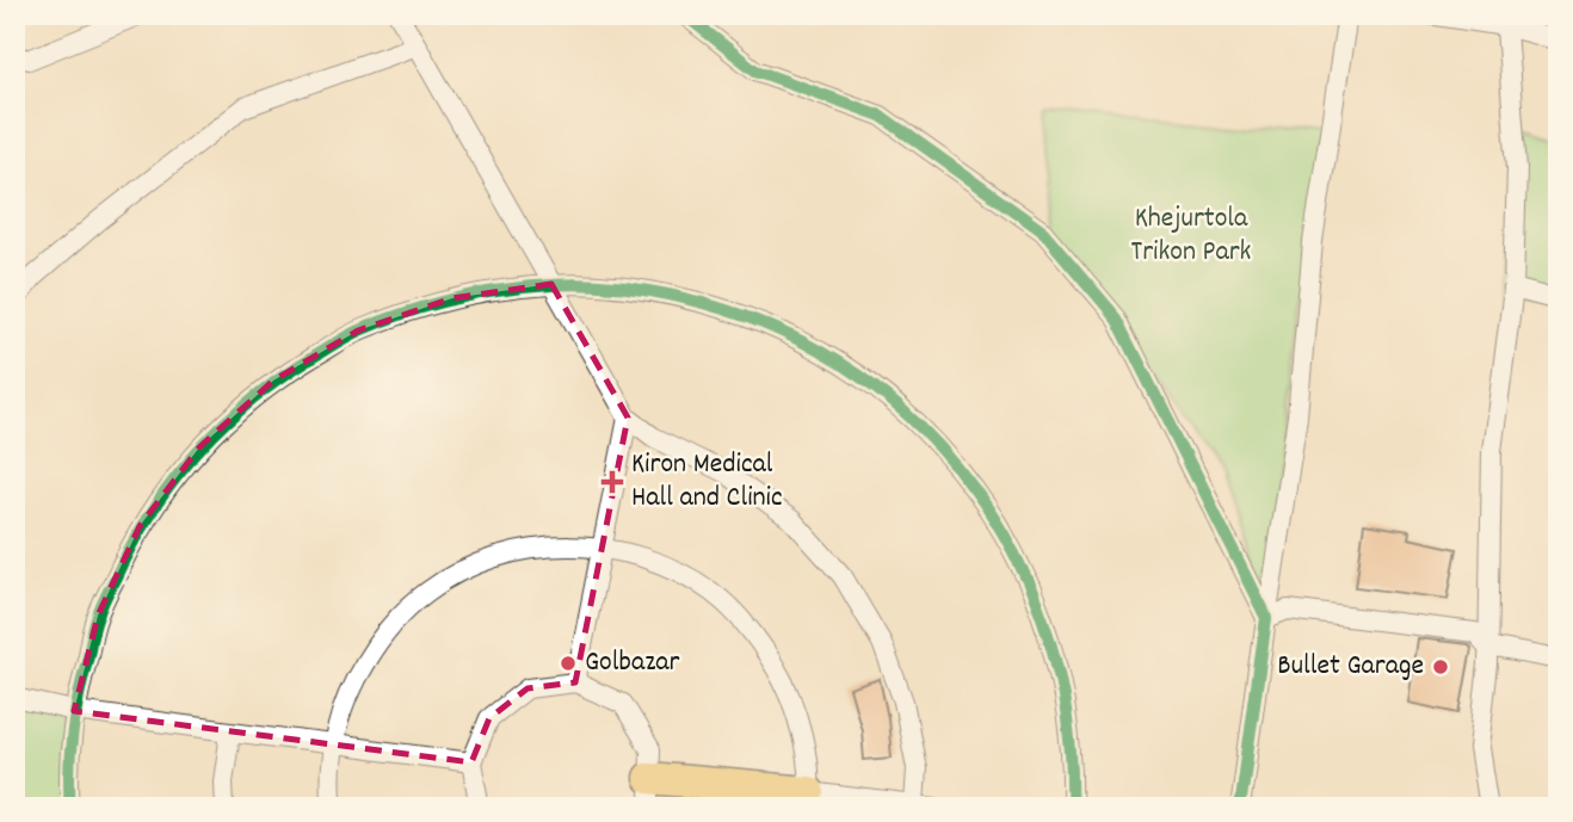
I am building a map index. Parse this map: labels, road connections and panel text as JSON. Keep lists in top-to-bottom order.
{
  "parks": ["Khejurtola Trikon Park"],
  "places": {
    "health": ["Kiron Medical Hall and Clinic"],
    "other": ["Golbazar", "Bullet Garage"]
  }
}
